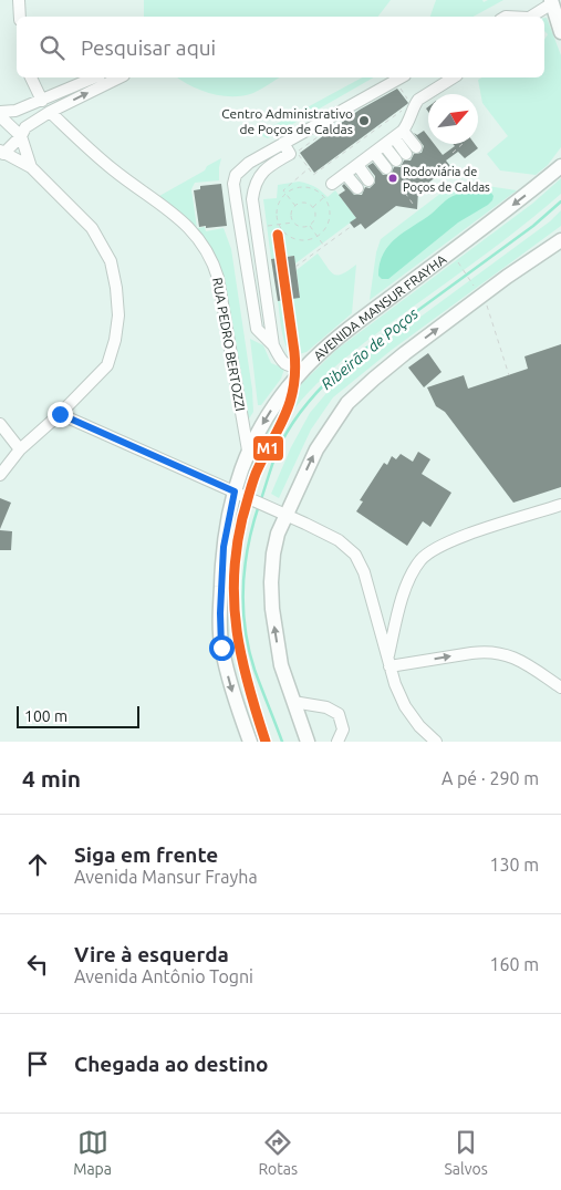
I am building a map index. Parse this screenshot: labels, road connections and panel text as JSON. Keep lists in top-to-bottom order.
{
  "streets": {
    "main road": ["AVENIDA MANSUR FRAYHA"],
    "street": ["RUA PEDRO BERTOZZI"]
  },
  "crossings": [
    ["AVENIDA MANSUR FRAYHA", "RUA PEDRO BERTOZZI"]
  ],
  "water": ["Ribeirão de Poços"],
  "places": ["Centro Administrativo de Poços de Caldas", "Rodoviária de Poços de Caldas"],
  "lines": ["transit line M1"],
  "scale_bar": "100 m",
  "north": "top right",
  "page": {
    "search": "Pesquisar aqui",
    "scale": "100 m",
    "heading": ["4 min", "A pé · 290 m"],
    "list": [
      ["Siga em frente", "Avenida Mansur Frayha", "130 m"],
      ["Vire à esquerda", "Avenida Antônio Togni", "160 m"],
      "Chegada ao destino"
    ],
    "nav": ["Mapa", "Rotas", "Salvos"]
  }
}
